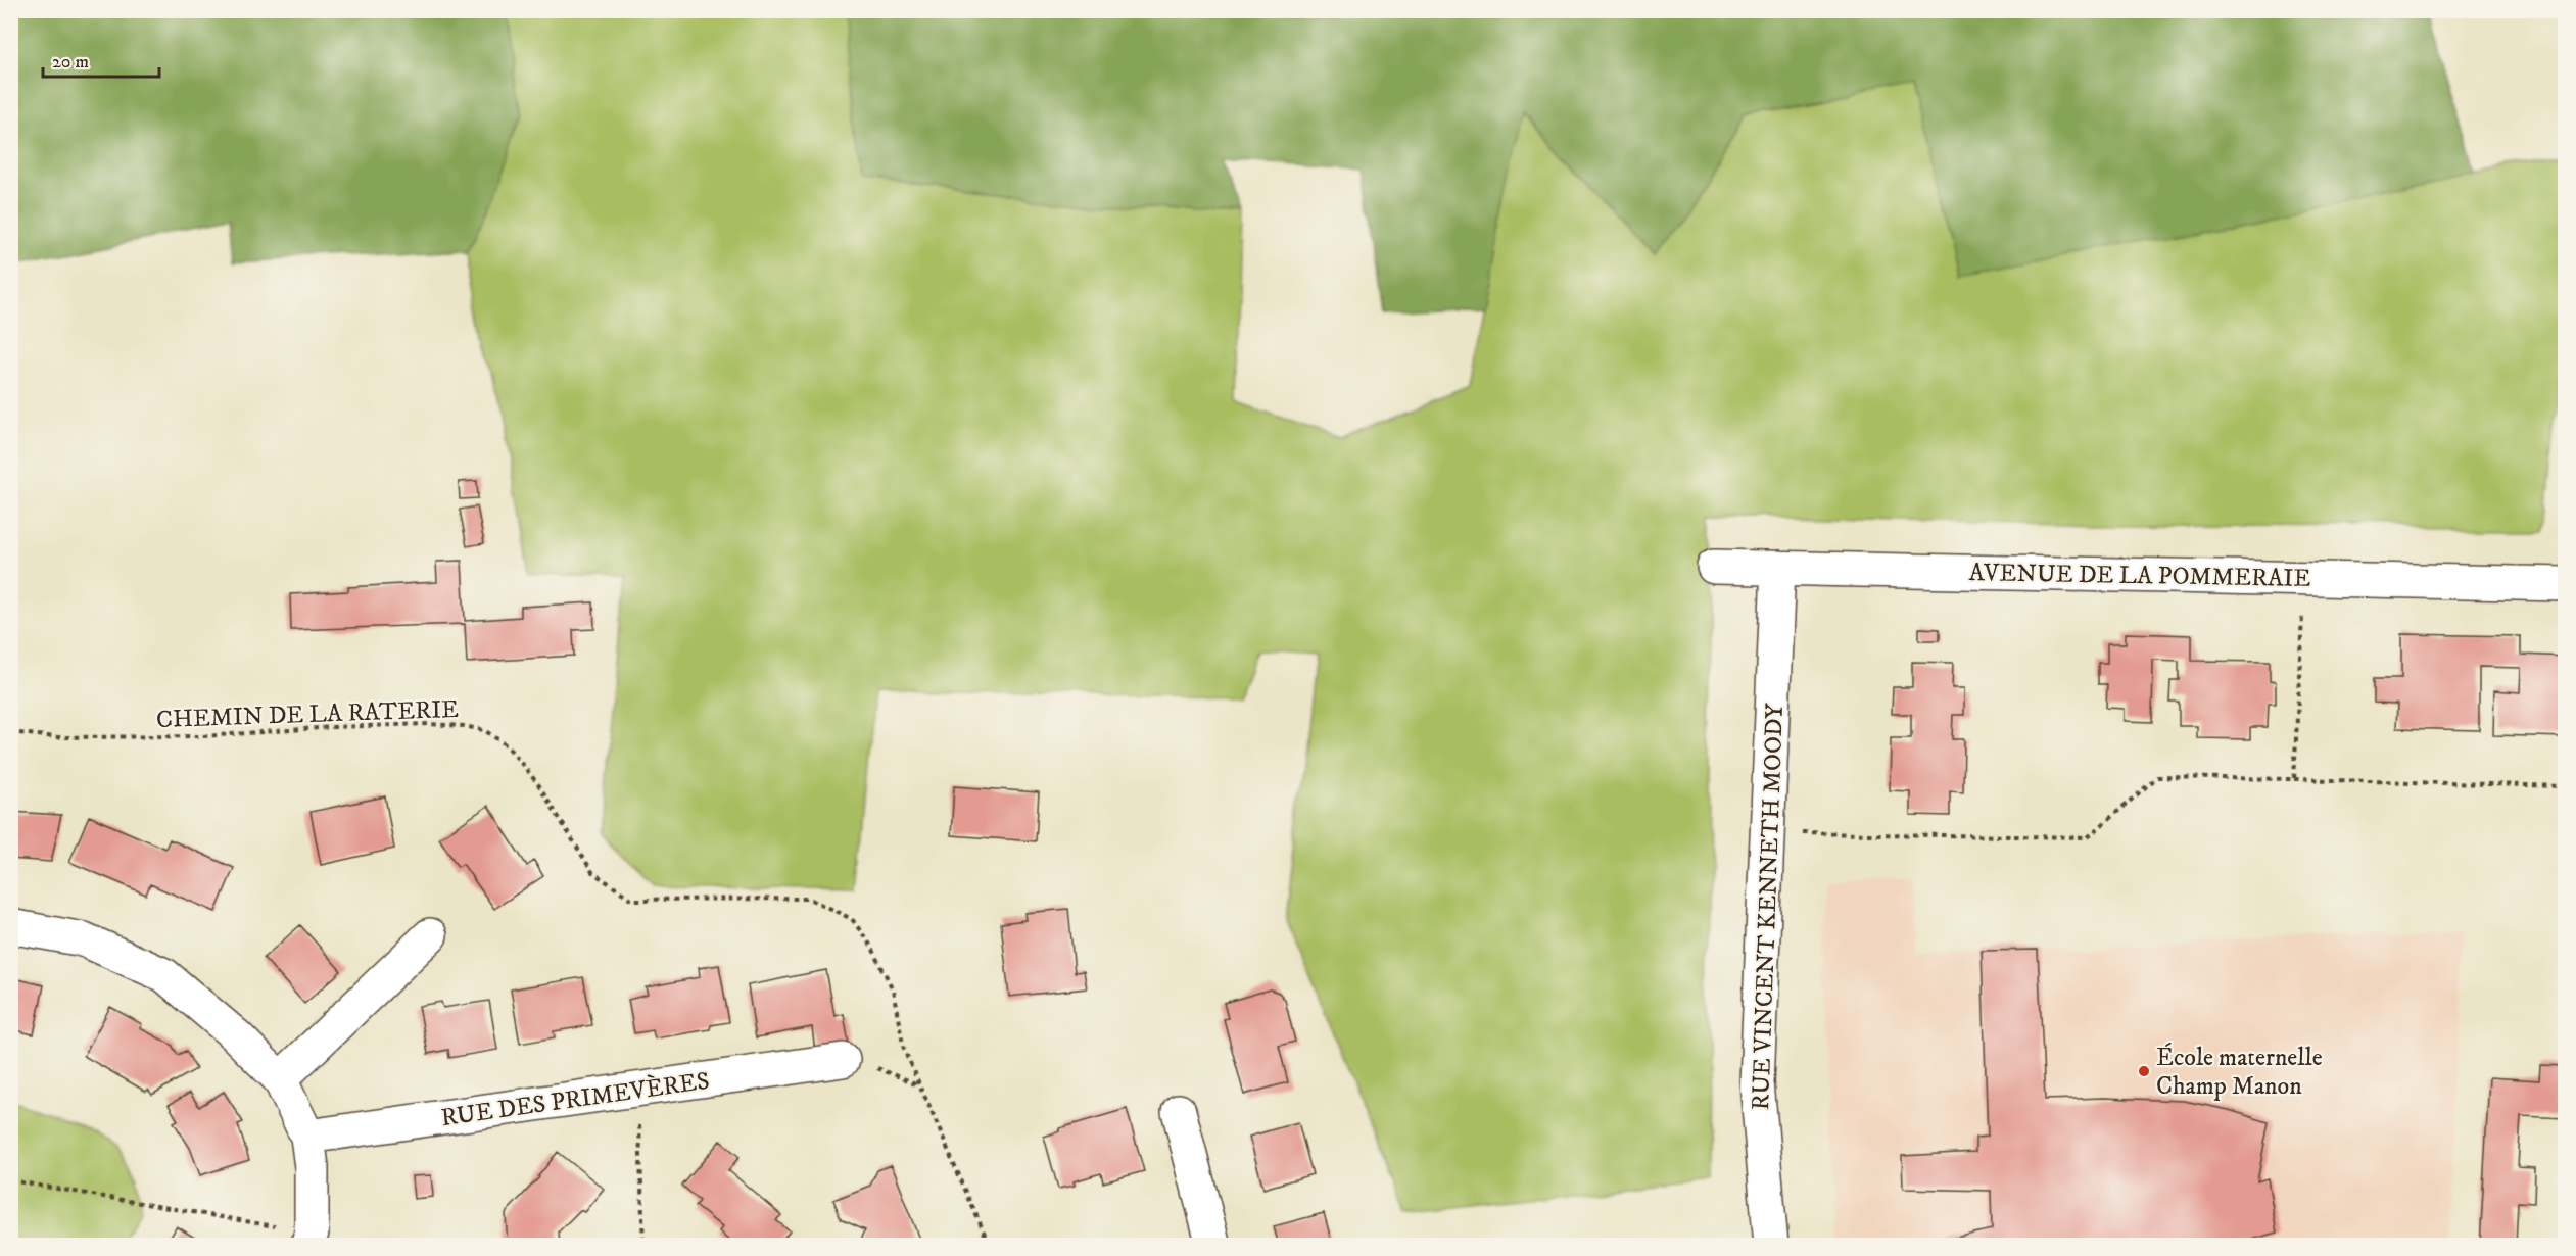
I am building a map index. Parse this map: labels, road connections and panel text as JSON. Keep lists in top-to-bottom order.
{
  "streets": {
    "street": ["AVENUE DE LA POMMERAIE", "RUE VINCENT KENNETH MOODY", "RUE DES PRIMEVÈRES"],
    "path": ["CHEMIN DE LA RATERIE"]
  },
  "crossings": [
    ["AVENUE DE LA POMMERAIE", "RUE VINCENT KENNETH MOODY"]
  ],
  "places": ["École maternelle Champ Manon"],
  "scale_bar": "20 m"
}
